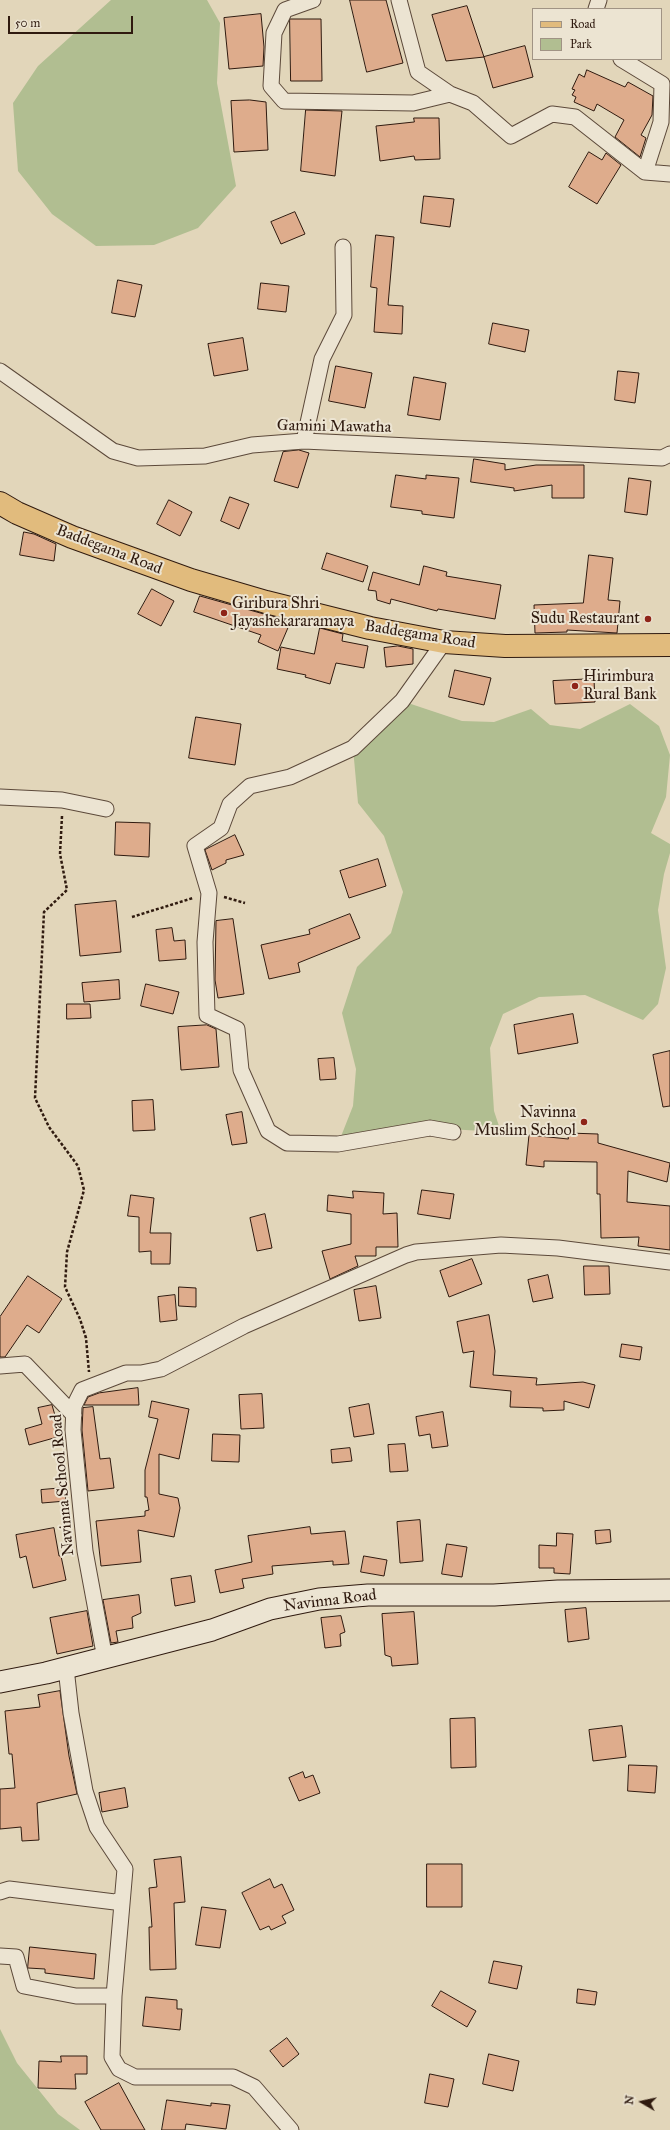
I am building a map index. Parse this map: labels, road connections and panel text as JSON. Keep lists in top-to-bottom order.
{
  "streets": {
    "main road": ["Baddegama Road"],
    "street": ["Gamini Mawatha", "Navinna School Road", "Navinna Road"]
  },
  "crossings": [
    ["Navinna School Road", "Navinna Road"]
  ],
  "places": [
    "Giribura Shri Jayashekararamaya",
    "Sudu Restaurant",
    "Hirimbura Rural Bank",
    "Navinna Muslim School"
  ],
  "legend": ["Road", "Park"],
  "scale_bar": "50 m",
  "north": "left"
}
